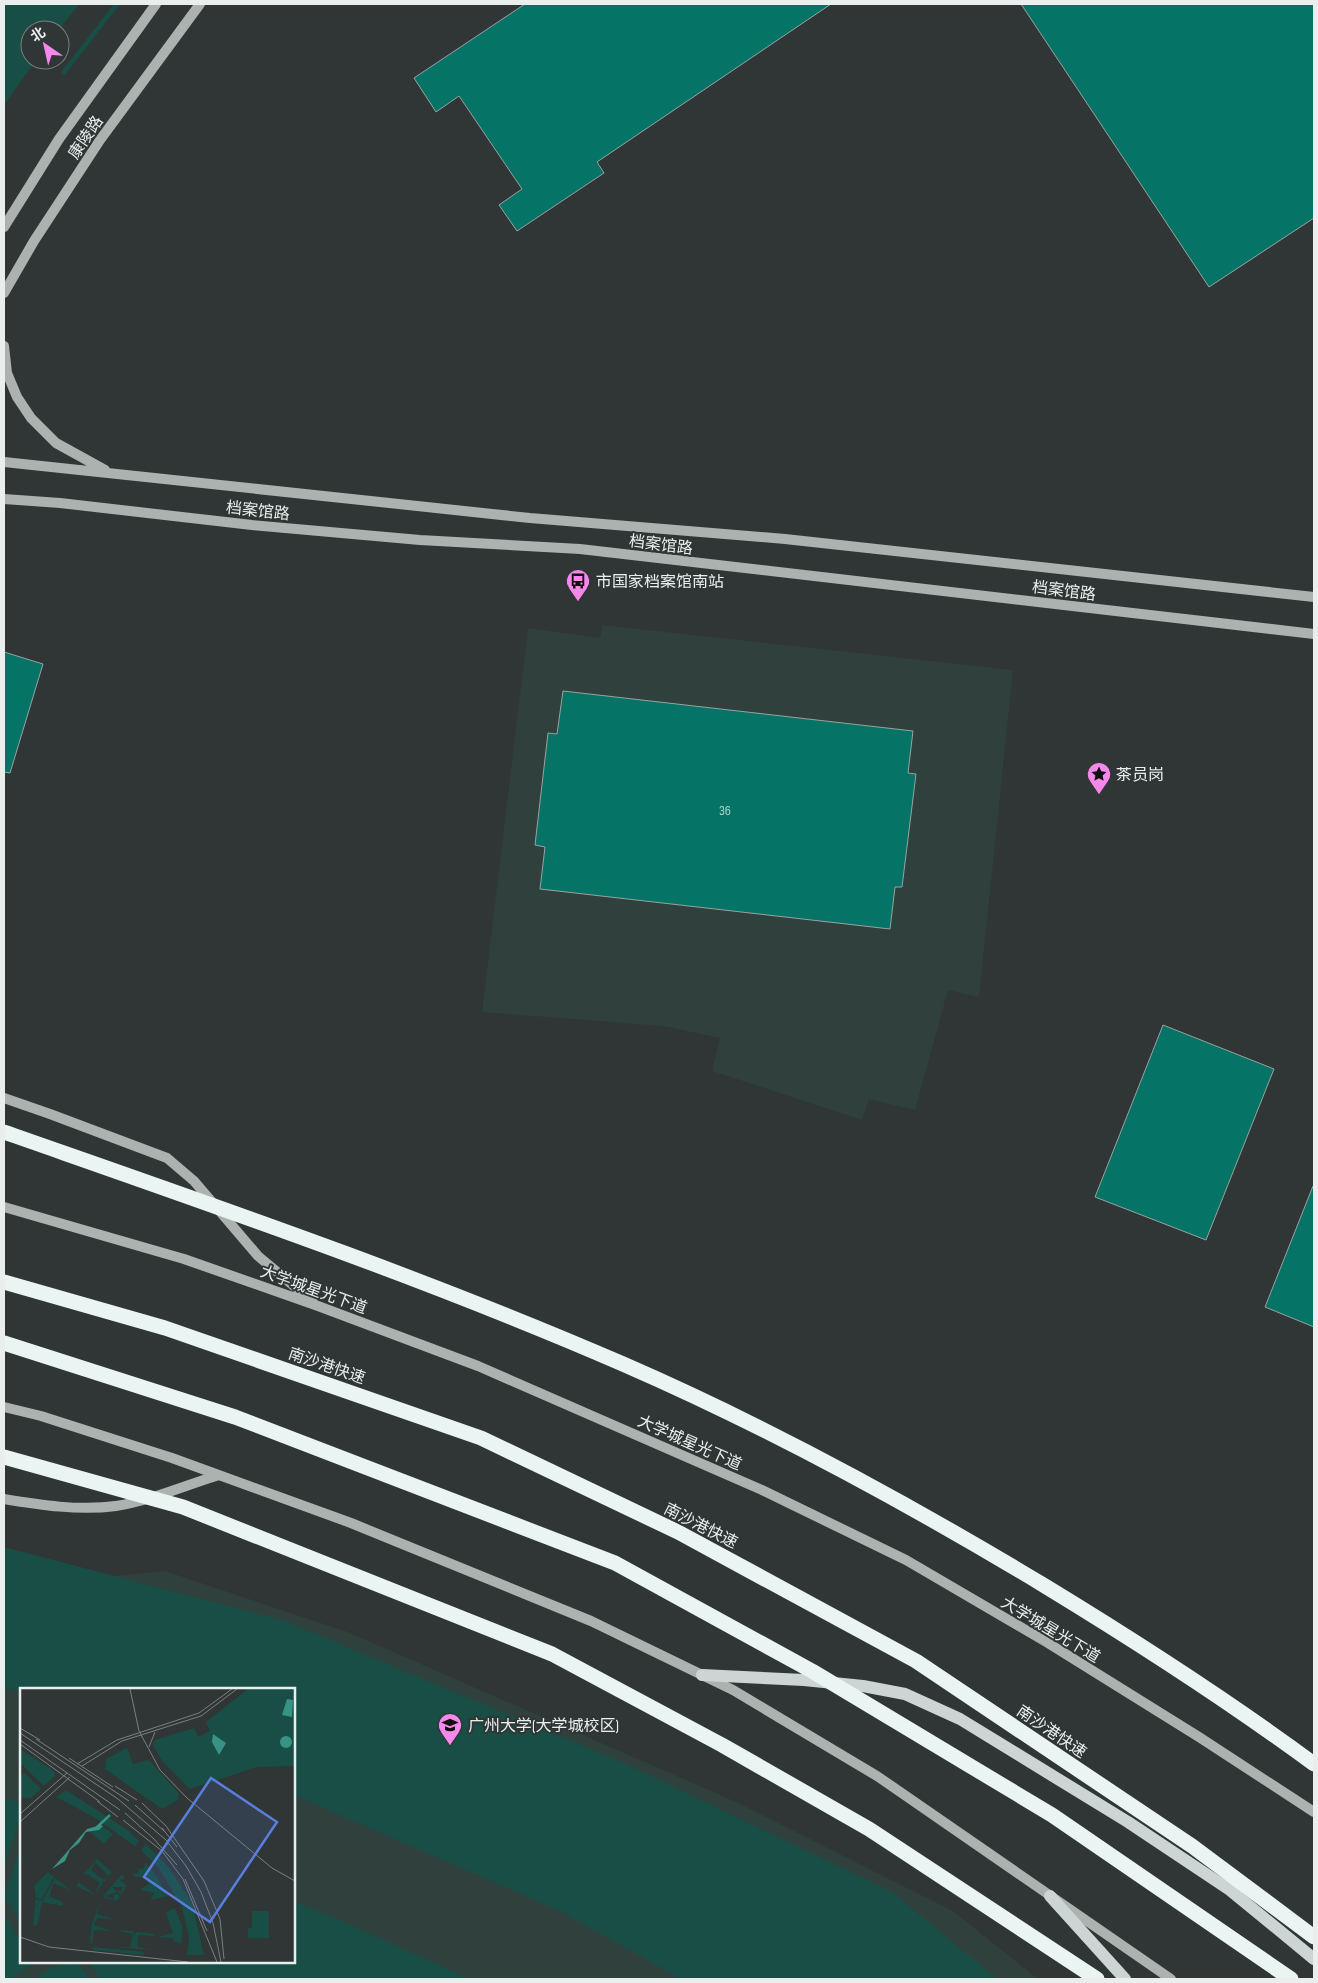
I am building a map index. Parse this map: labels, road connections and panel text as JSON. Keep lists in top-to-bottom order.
{
  "streets": {
    "highway": ["南沙港快速"],
    "main road": ["康陵路", "档案馆路", "大学城星光下道"]
  },
  "places": {
    "bus stop": ["市国家档案馆南站"],
    "place": ["茶员岗"],
    "school or university": ["广州大学(大学城校区)"]
  },
  "house_numbers": ["36"],
  "north": "top left"
}
